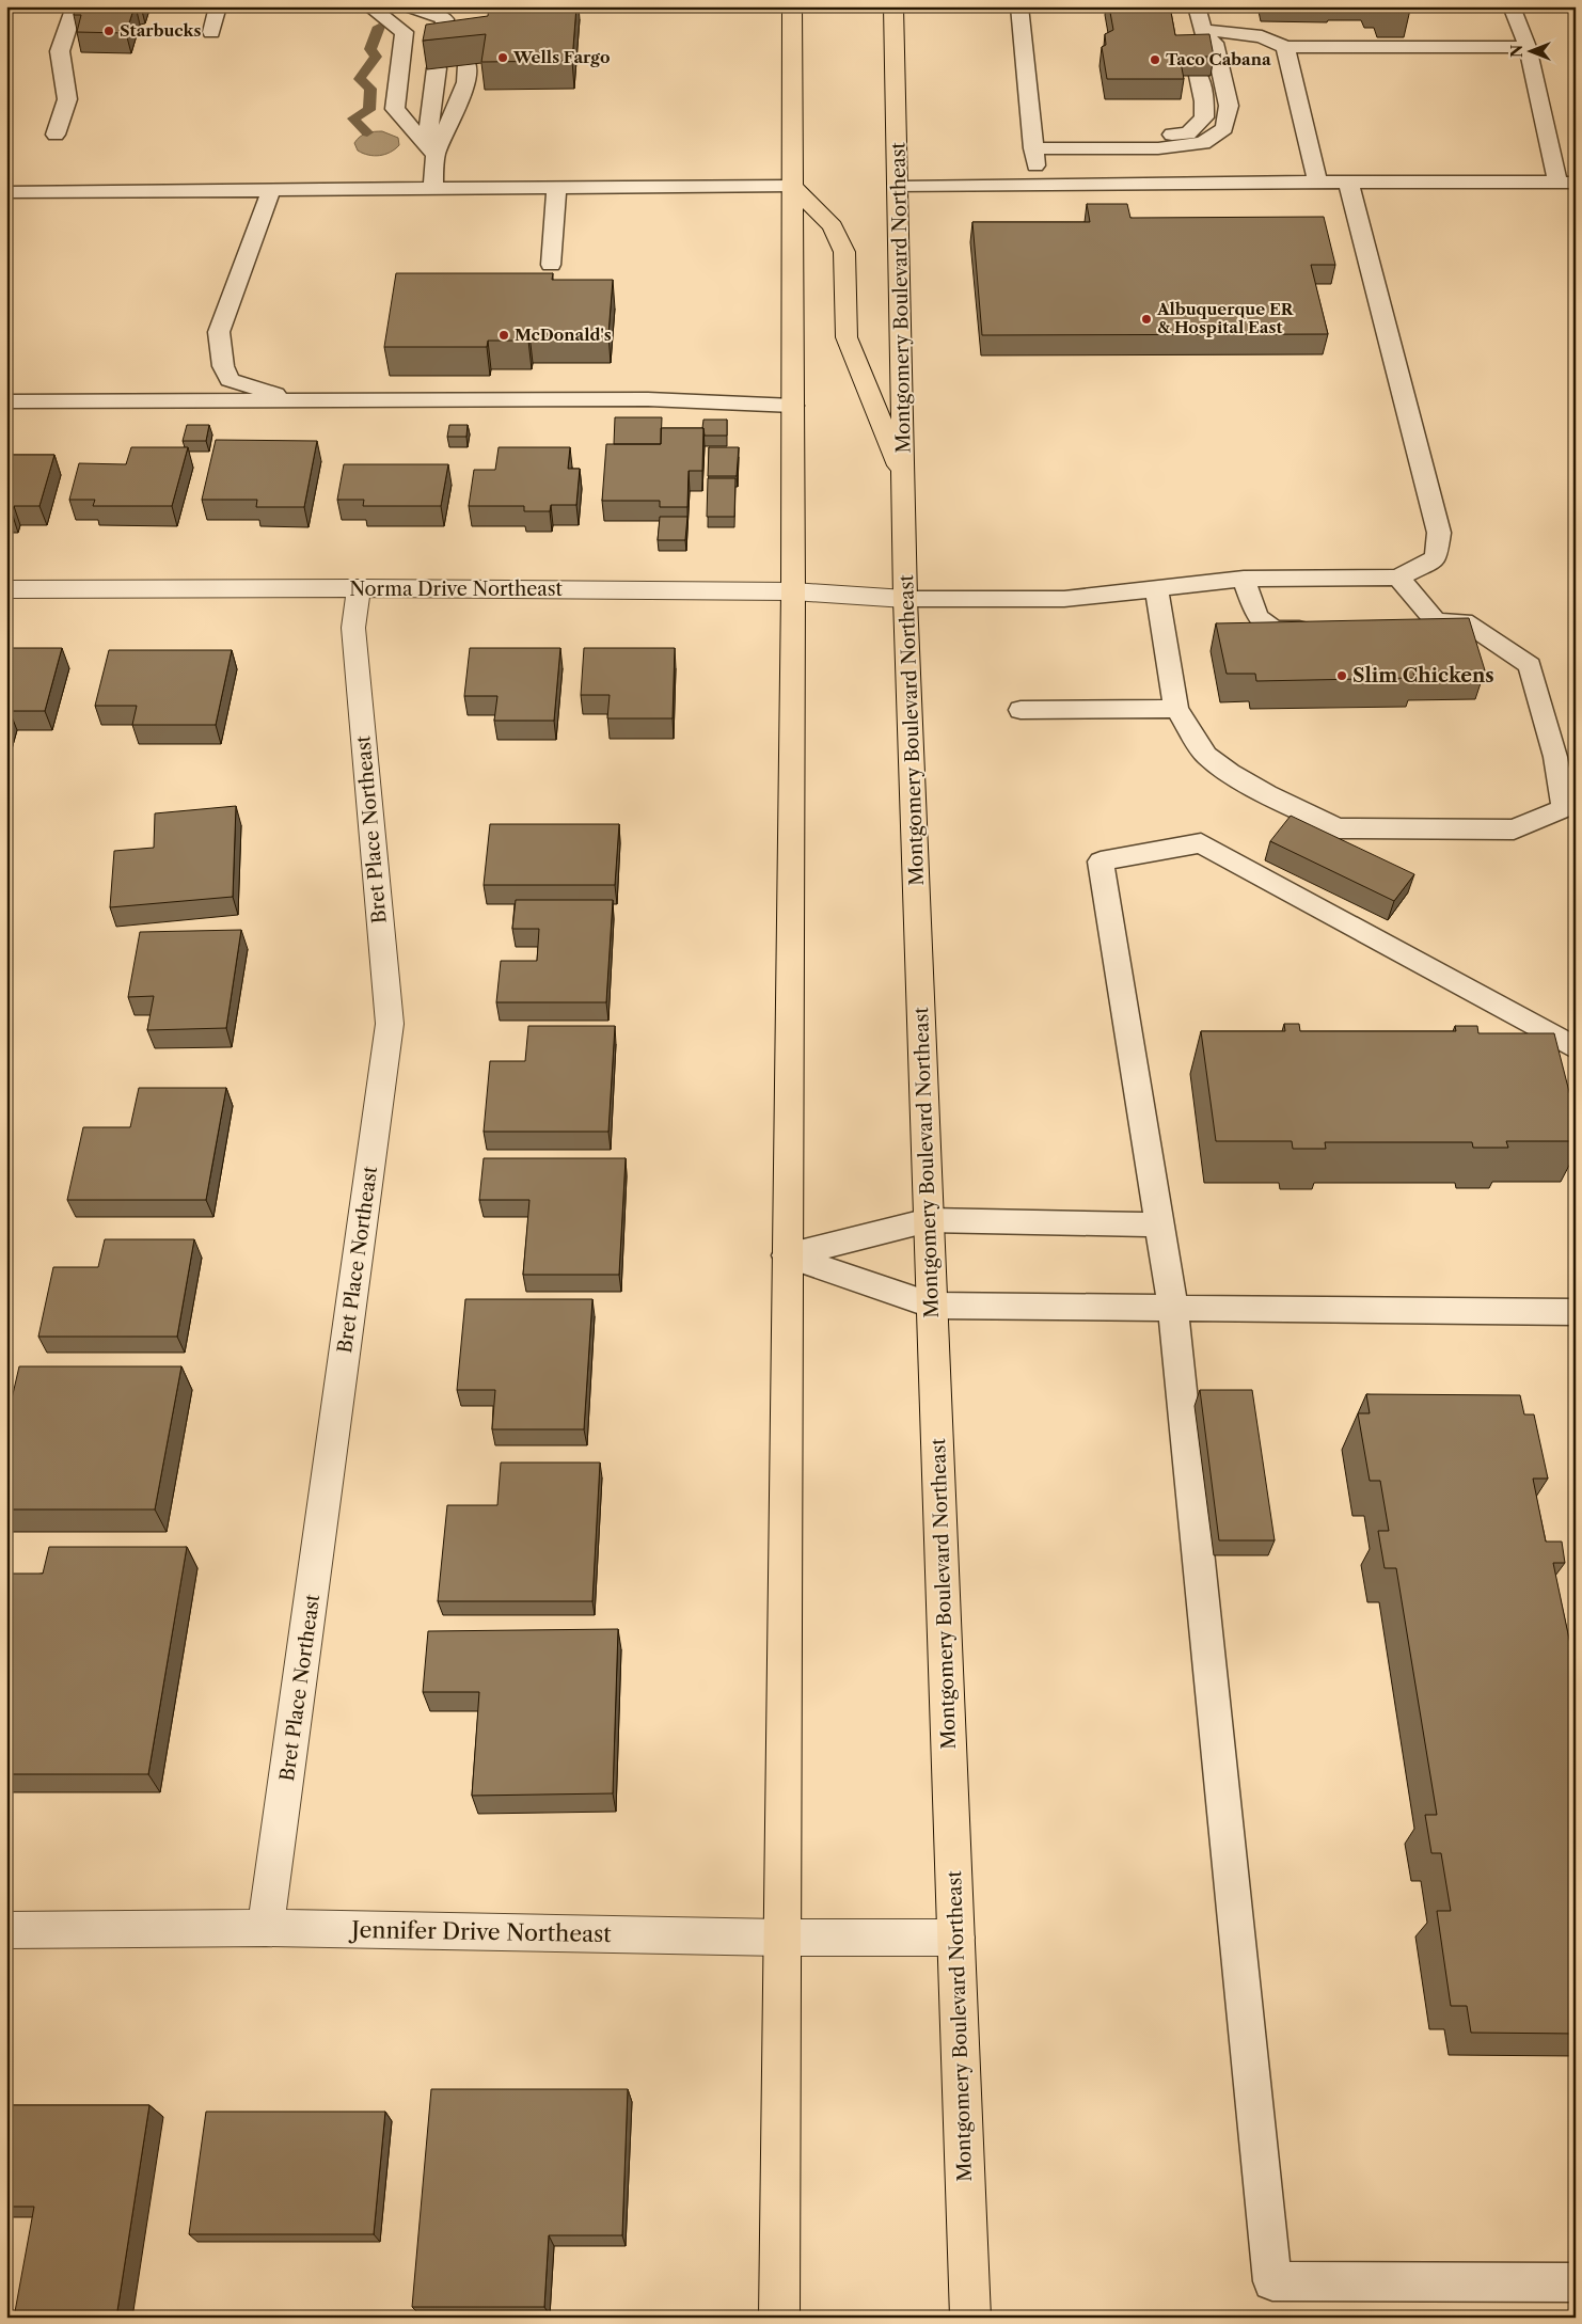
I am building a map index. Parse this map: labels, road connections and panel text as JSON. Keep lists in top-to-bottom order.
{
  "streets": {
    "main road": ["Montgomery Boulevard Northeast"],
    "street": ["Norma Drive Northeast", "Bret Place Northeast", "Jennifer Drive Northeast"]
  },
  "crossings": [
    ["Montgomery Boulevard Northeast", "Norma Drive Northeast"],
    ["Montgomery Boulevard Northeast", "Jennifer Drive Northeast"],
    ["Norma Drive Northeast", "Bret Place Northeast"],
    ["Bret Place Northeast", "Jennifer Drive Northeast"]
  ],
  "places": [
    "Starbucks",
    "Wells Fargo",
    "Taco Cabana",
    "Albuquerque ER & Hospital East",
    "McDonald's",
    "Slim Chickens"
  ],
  "north": "left"
}
